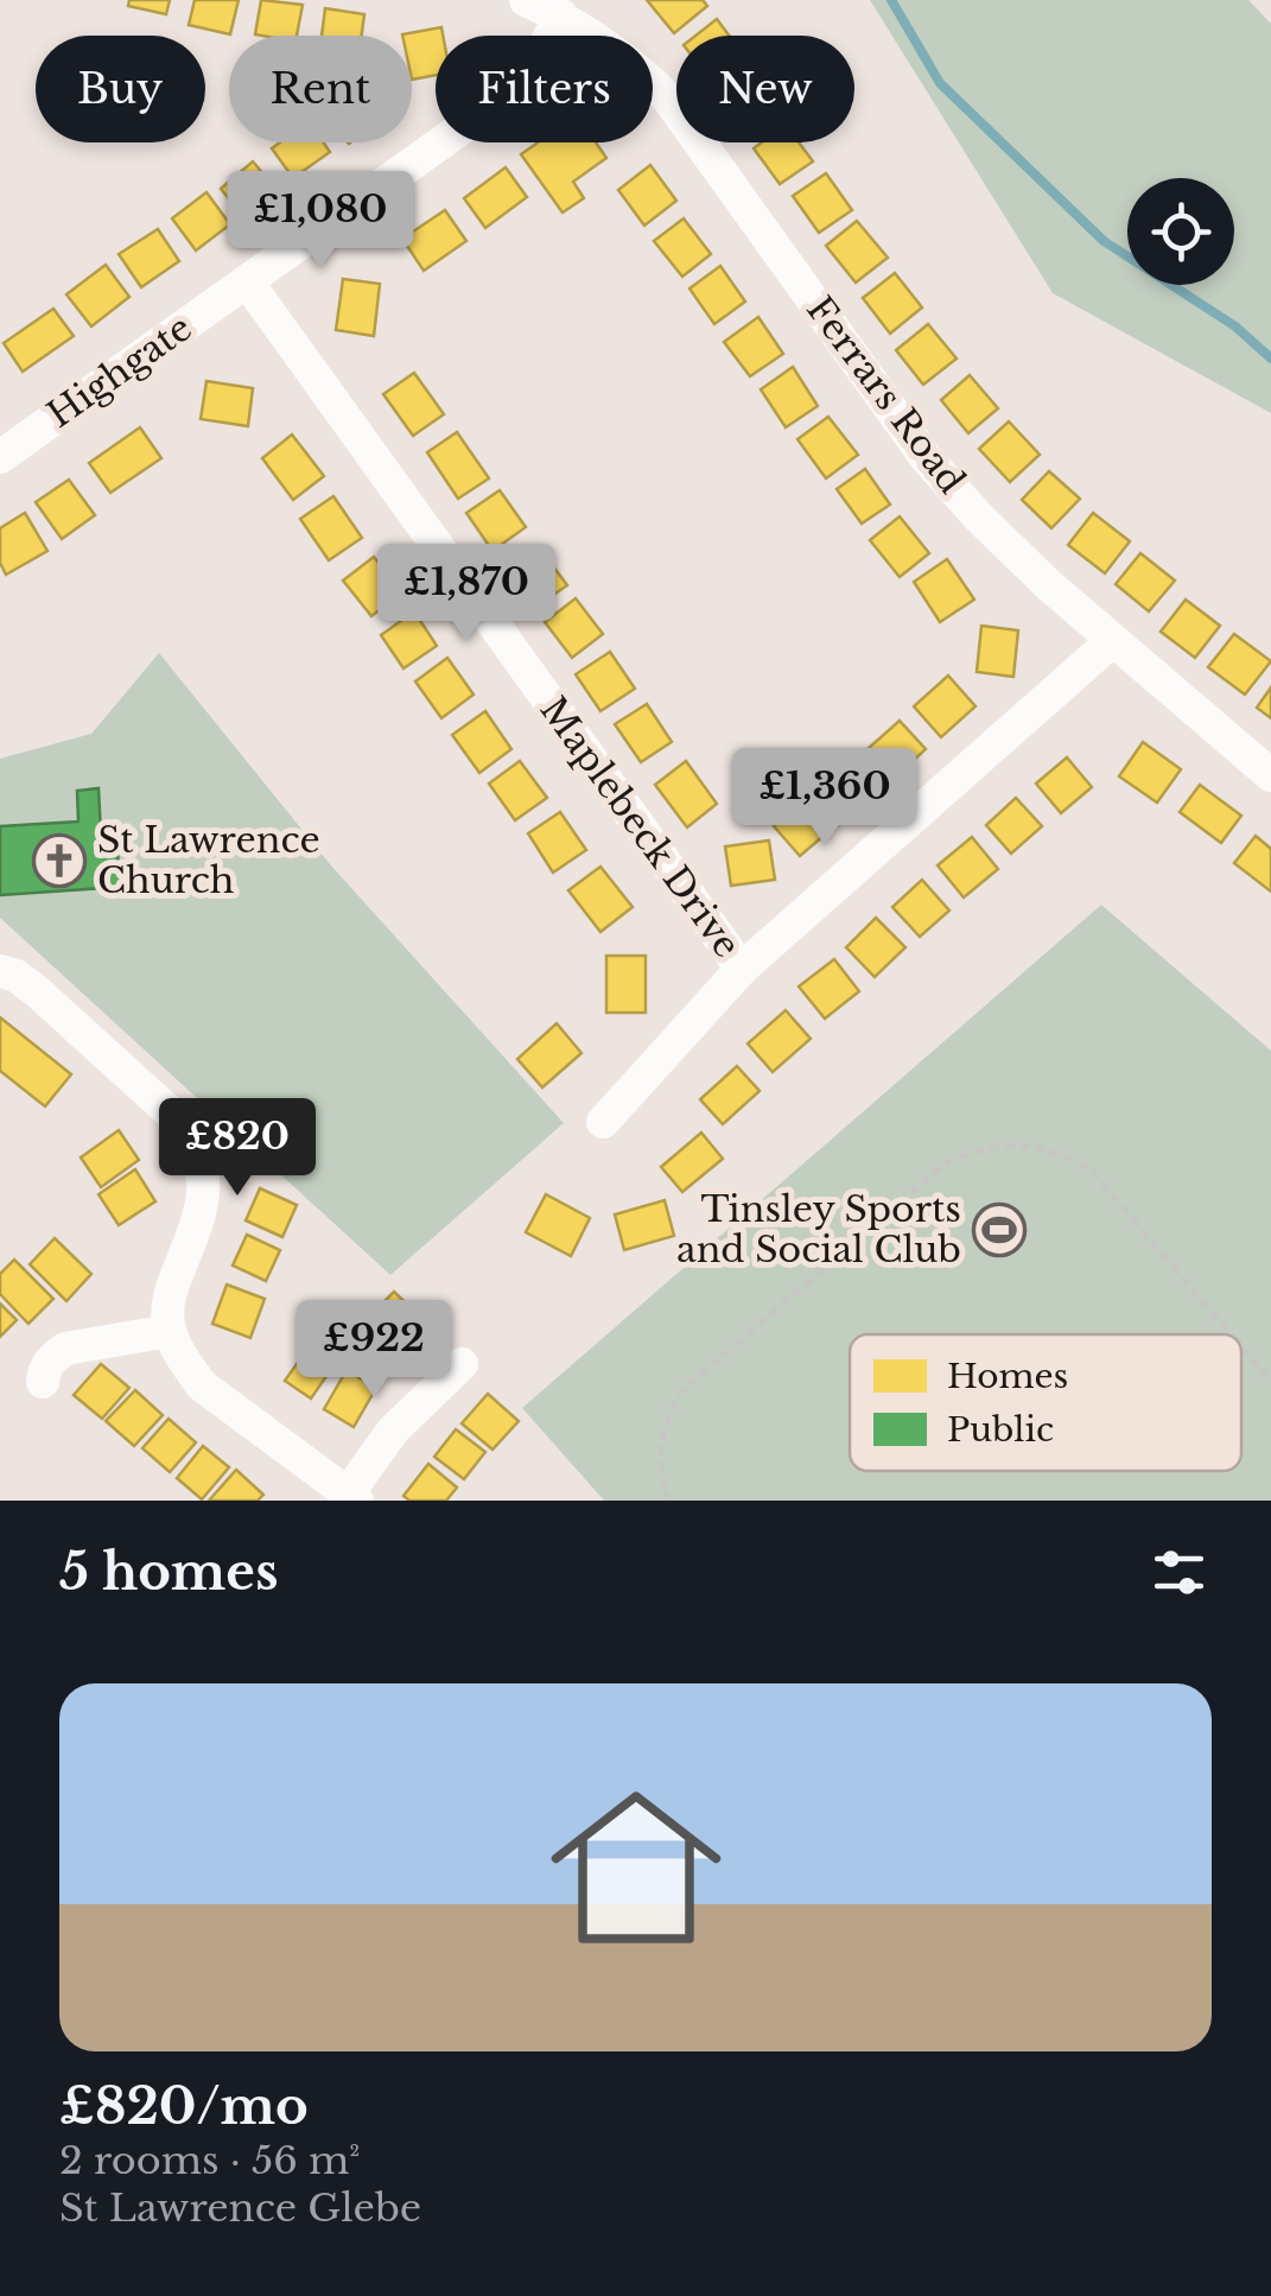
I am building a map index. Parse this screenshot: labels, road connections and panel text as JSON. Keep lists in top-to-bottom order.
{
  "streets": {
    "street": ["Highgate", "Ferrars Road", "Maplebeck Drive"]
  },
  "crossings": [
    ["Highgate", "Ferrars Road"],
    ["Highgate", "Maplebeck Drive"]
  ],
  "places": {
    "church": ["St Lawrence Church"],
    "sports": ["Tinsley Sports and Social Club"]
  },
  "legend": ["Homes", "Public"],
  "page": {
    "chip": [
      "Buy",
      "Rent",
      "Filters",
      "New"
    ],
    "price": [
      "£1,080",
      "£1,870",
      "£1,360",
      "£820",
      "£922"
    ],
    "heading": "5 homes",
    "list": [
      {
        "name": "£820/mo",
        "note": "2 rooms · 56 m² · St Lawrence Glebe"
      }
    ]
  }
}
